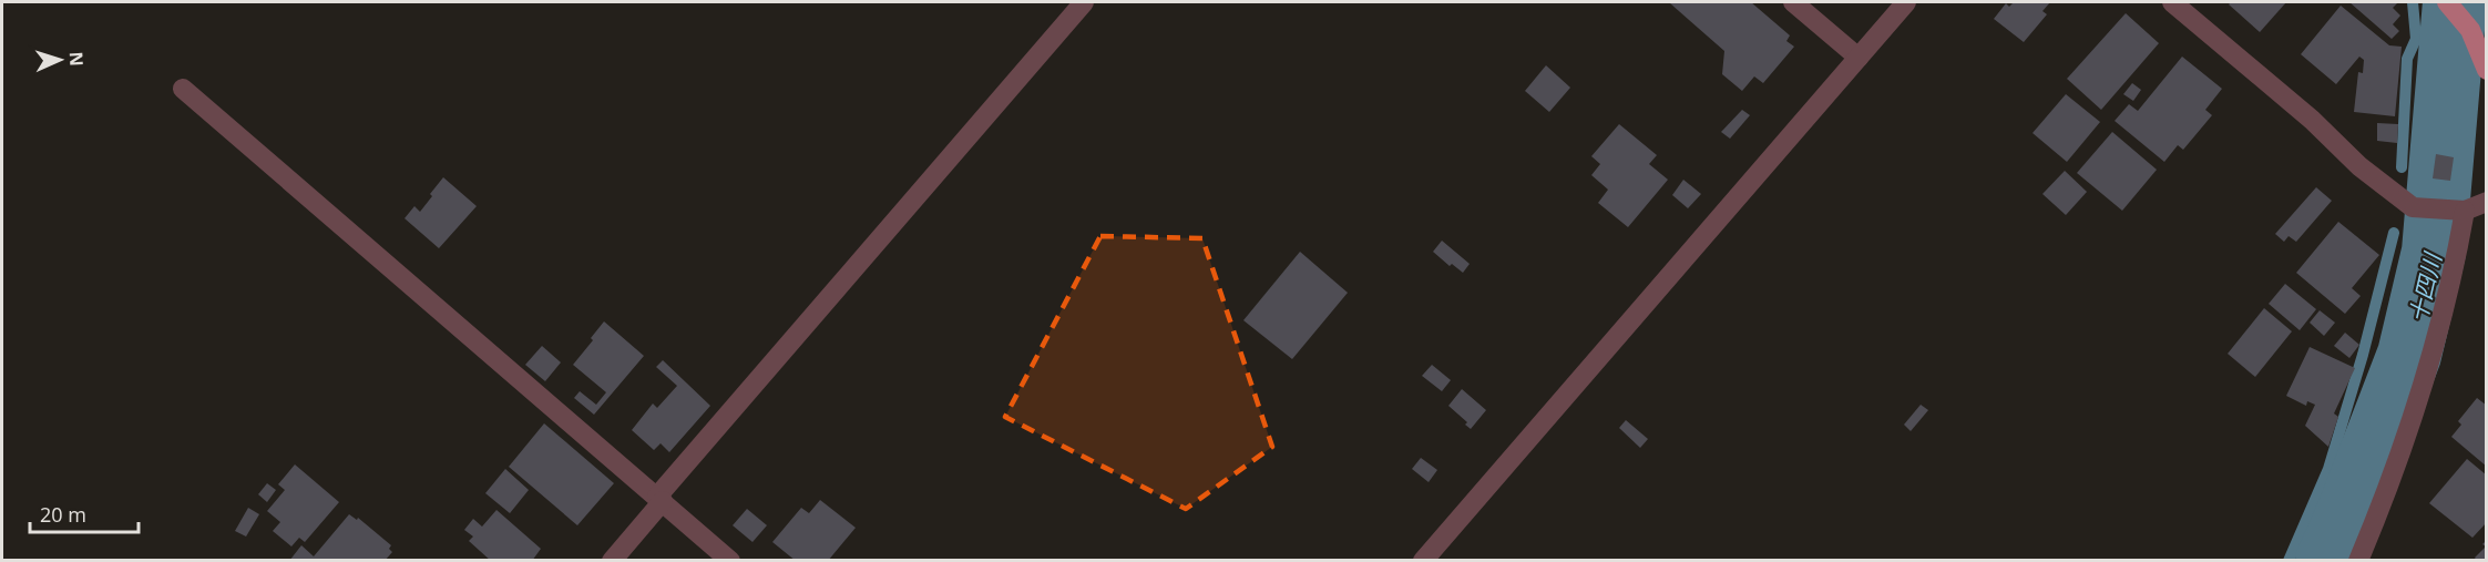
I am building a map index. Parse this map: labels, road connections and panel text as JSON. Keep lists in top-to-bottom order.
{
  "water": ["十四川"],
  "scale_bar": "20 m",
  "north": "right"
}
